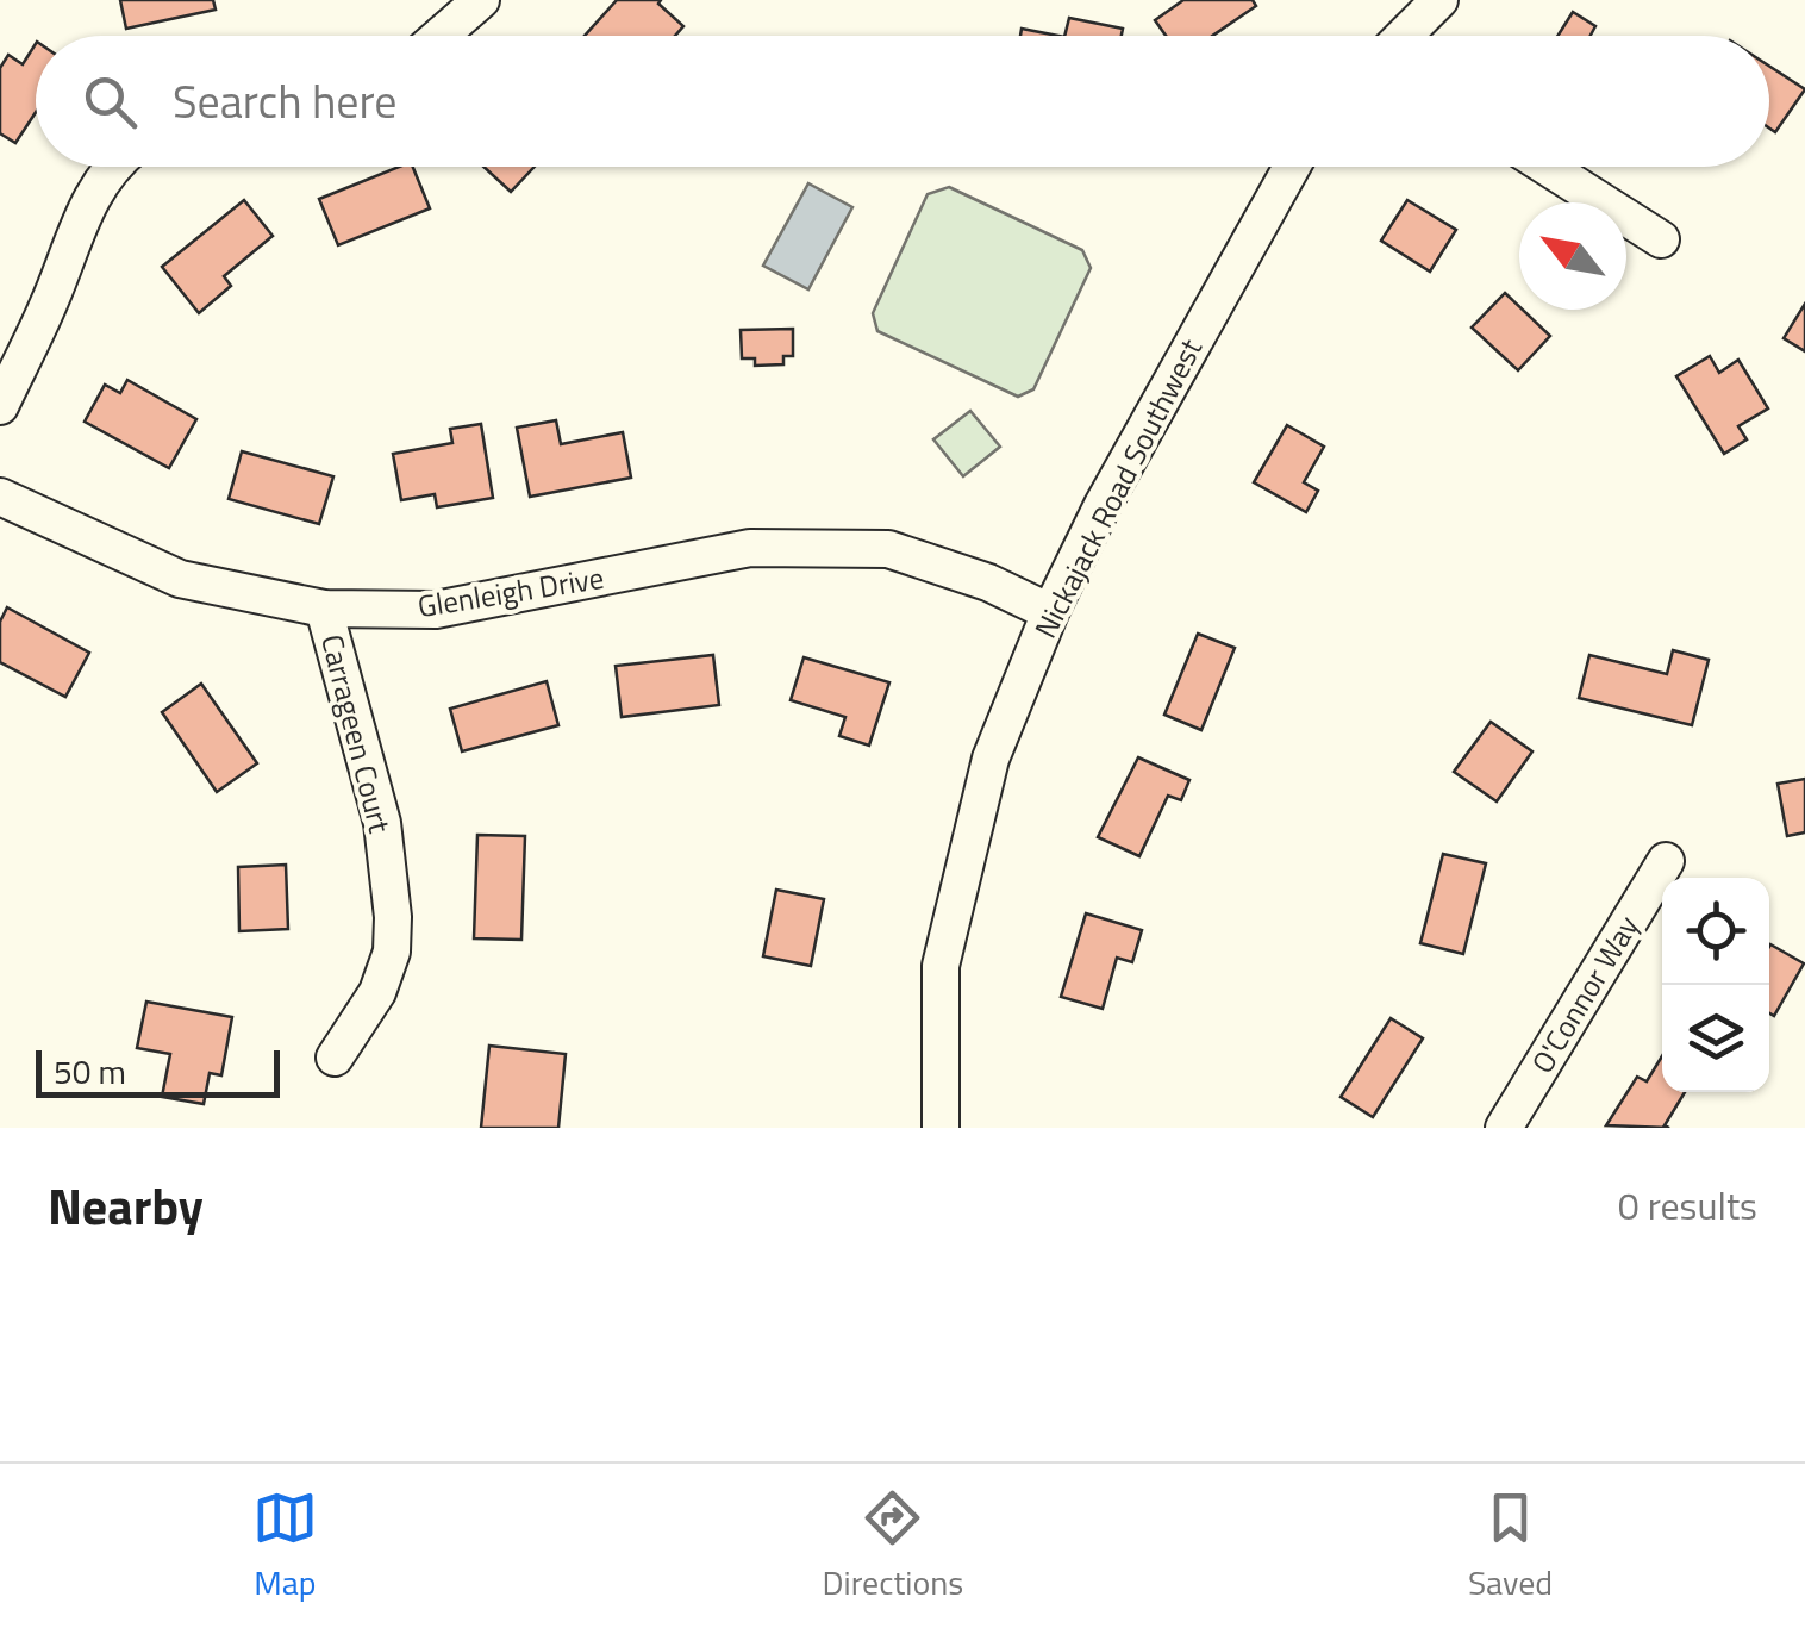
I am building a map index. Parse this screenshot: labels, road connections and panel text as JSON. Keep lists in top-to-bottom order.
{
  "streets": {
    "street": [
      "Nickajack Road Southwest",
      "Glenleigh Drive",
      "Carrageen Court",
      "O'Connor Way"
    ]
  },
  "crossings": [
    ["Nickajack Road Southwest", "Glenleigh Drive"],
    ["Glenleigh Drive", "Carrageen Court"]
  ],
  "scale_bar": "50 m",
  "north": "top left",
  "page": {
    "search": "Search here",
    "scale": "50 m",
    "heading": ["Nearby", "0 results"],
    "nav": ["Map", "Directions", "Saved"]
  }
}
